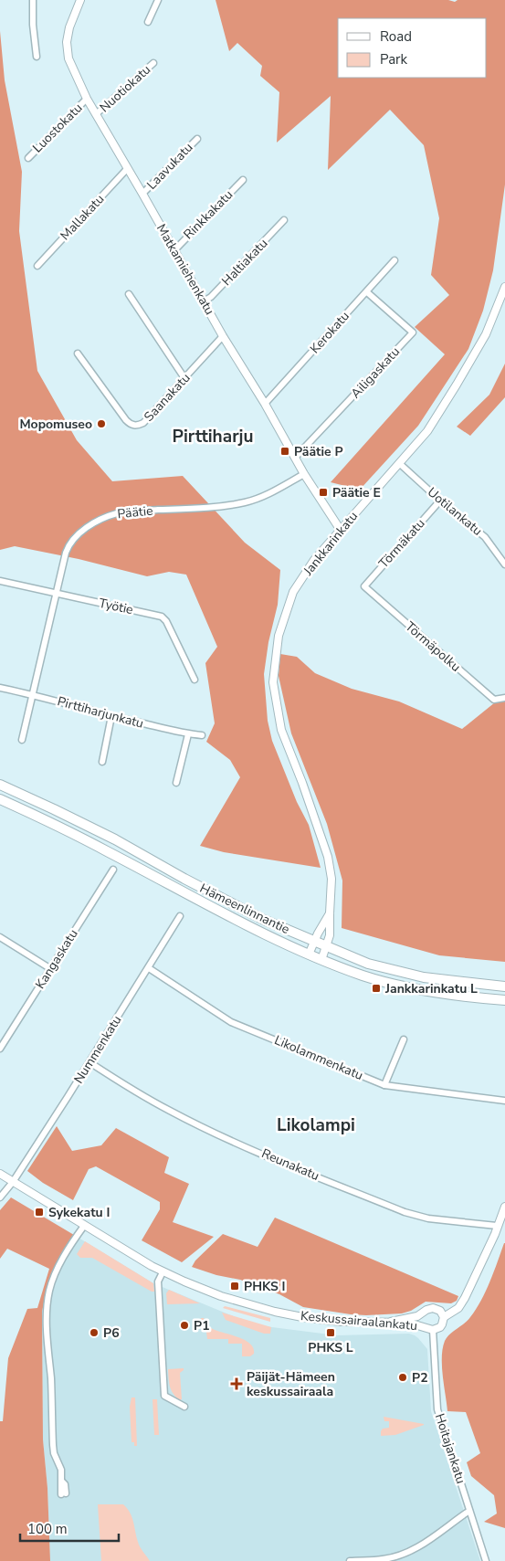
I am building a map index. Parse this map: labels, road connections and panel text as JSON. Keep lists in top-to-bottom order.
{
  "streets": {
    "main road": ["Hämeenlinnantie"],
    "street": [
      "Nuotiokatu",
      "Luostokatu",
      "Laavukatu",
      "Rinkkakatu",
      "Mallakatu",
      "Haltiakatu",
      "Matkamiehenkatu",
      "Kerokatu",
      "Ailigaskatu",
      "Saanakatu",
      "Uotilankatu",
      "Päätie",
      "Jankkarinkatu",
      "Törmäkatu",
      "Työtie",
      "Törmäpolku",
      "Pirttiharjunkatu",
      "Kangaskatu",
      "Nummenkatu",
      "Likolammenkatu",
      "Reunakatu",
      "Keskussairaalankatu",
      "Hoitajankatu"
    ]
  },
  "crossings": [
    ["Nuotiokatu", "Matkamiehenkatu"],
    ["Luostokatu", "Matkamiehenkatu"],
    ["Laavukatu", "Matkamiehenkatu"],
    ["Rinkkakatu", "Matkamiehenkatu"],
    ["Mallakatu", "Matkamiehenkatu"],
    ["Haltiakatu", "Matkamiehenkatu"],
    ["Matkamiehenkatu", "Kerokatu"],
    ["Matkamiehenkatu", "Ailigaskatu"],
    ["Matkamiehenkatu", "Saanakatu"],
    ["Matkamiehenkatu", "Päätie"],
    ["Matkamiehenkatu", "Jankkarinkatu"],
    ["Kerokatu", "Ailigaskatu"],
    ["Uotilankatu", "Jankkarinkatu"],
    ["Uotilankatu", "Törmäkatu"],
    ["Päätie", "Työtie"],
    ["Päätie", "Pirttiharjunkatu"],
    ["Jankkarinkatu", "Hämeenlinnantie"],
    ["Törmäkatu", "Törmäpolku"],
    ["Nummenkatu", "Likolammenkatu"],
    ["Nummenkatu", "Reunakatu"],
    ["Nummenkatu", "Keskussairaalankatu"],
    ["Keskussairaalankatu", "Hoitajankatu"]
  ],
  "districts": ["Pirttiharju", "Likolampi"],
  "places": {
    "other": [
      "Mopomuseo",
      "P1",
      "P6",
      "P2"
    ],
    "transit": [
      "Päätie P",
      "Päätie E",
      "Jankkarinkatu L",
      "Sykekatu I",
      "PHKS I",
      "PHKS L"
    ],
    "health": ["Päijät-Hämeen keskussairaala"]
  },
  "legend": ["Road", "Park"],
  "scale_bar": "100 m"
}
